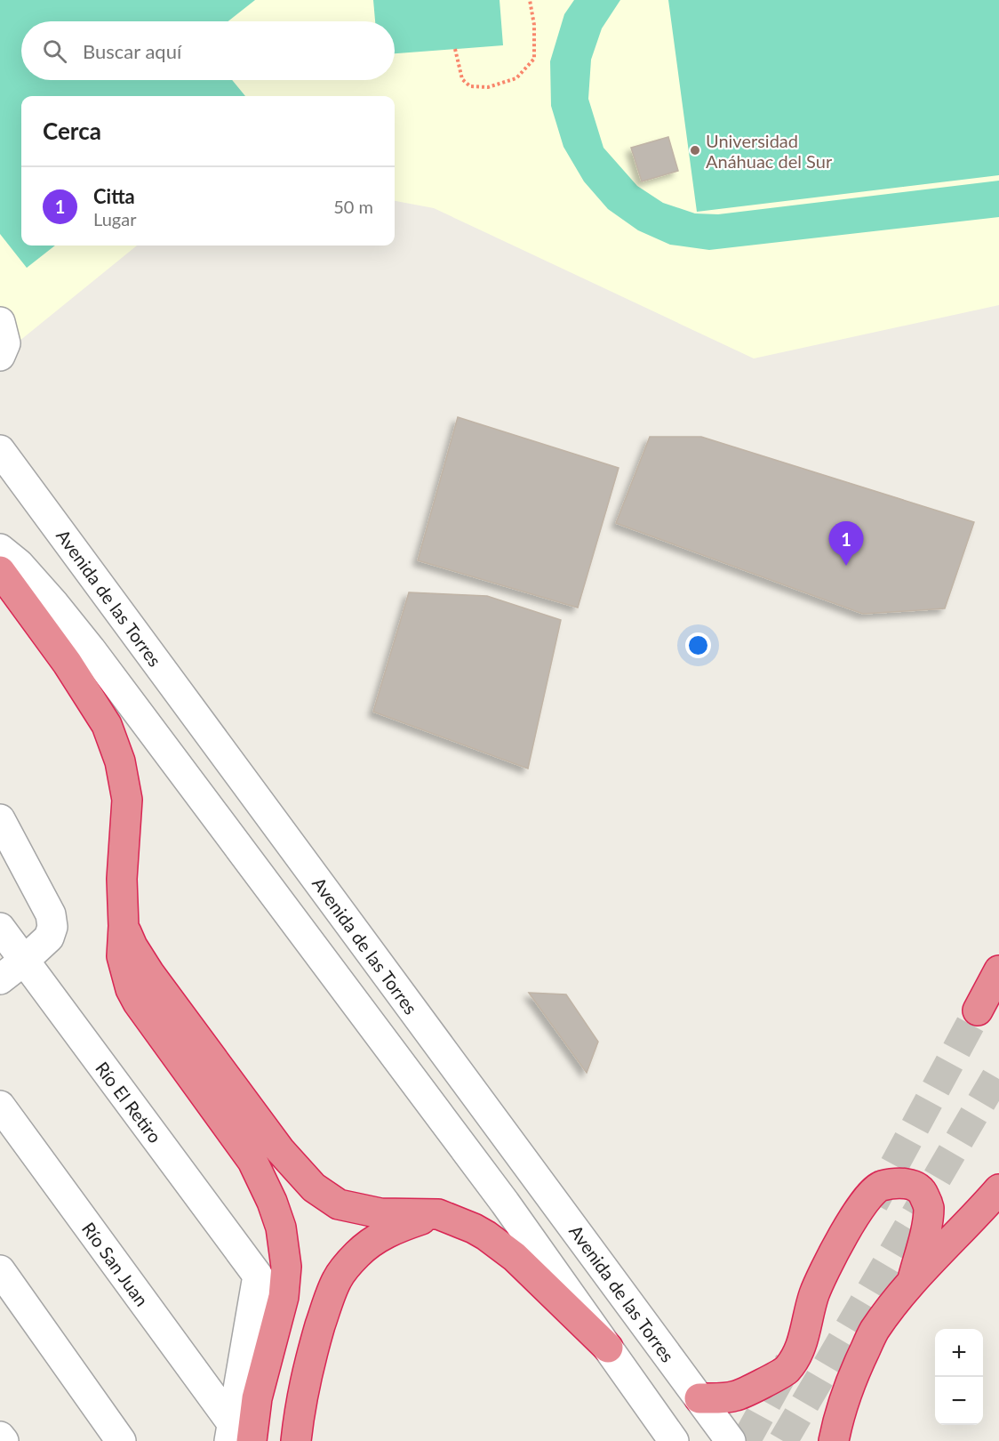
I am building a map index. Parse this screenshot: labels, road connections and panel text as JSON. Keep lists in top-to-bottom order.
{
  "streets": {
    "street": ["Avenida de las Torres", "Río El Retiro", "Río San Juan"]
  },
  "crossings": [
    ["Río El Retiro", "Río San Juan"]
  ],
  "places": ["Universidad Anáhuac del Sur"],
  "page": {
    "search": "Buscar aquí",
    "heading": "Cerca",
    "list": [
      {
        "mark": "1",
        "name": "Citta",
        "note": "Lugar",
        "value": "50 m"
      }
    ],
    "pins": "1",
    "map_buttons": ["+", "−"]
  }
}
